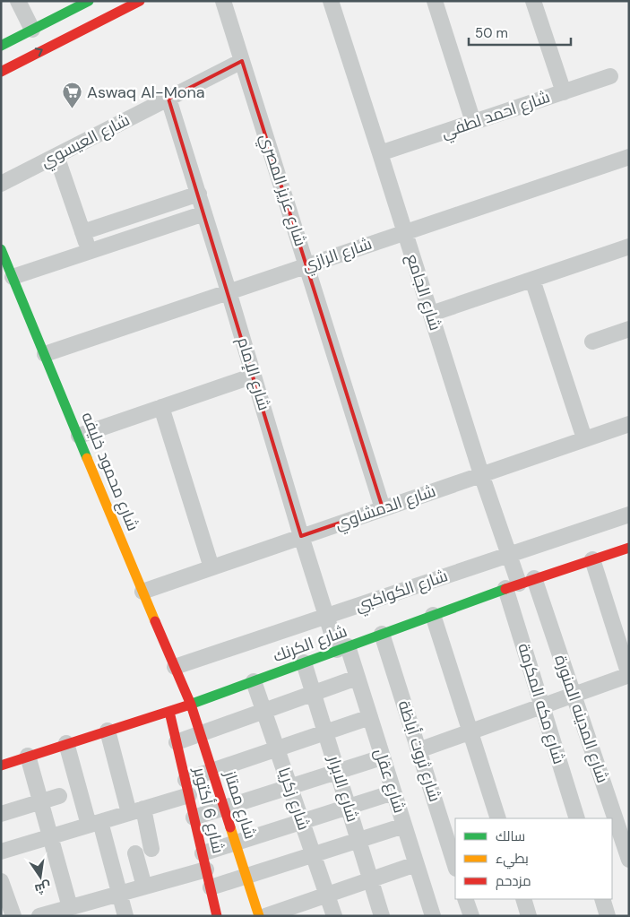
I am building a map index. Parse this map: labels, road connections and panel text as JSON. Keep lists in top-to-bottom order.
{
  "streets": {
    "street": [
      "شارع احمد لطفي",
      "شارع العيسوي",
      "شارع عزيز المصري",
      "شارع الرازي",
      "شارع الجامع",
      "شارع الإمام",
      "شارع محمود خليفه",
      "شارع الدمشاوي",
      "شارع الكواكبي",
      "شارع الكرنك",
      "شارع مكه المكرمة",
      "شارع المدينه المنورة",
      "شارع ثروت أباظة",
      "شارع عقل",
      "شارع الابرار",
      "شارع زكريا",
      "شارع ممتاز",
      "شارع 6 أكتوبر"
    ]
  },
  "crossings": [
    ["شارع احمد لطفي", "شارع الجامع"],
    ["شارع العيسوي", "شارع عزيز المصري"],
    ["شارع العيسوي", "شارع الإمام"],
    ["شارع عزيز المصري", "شارع الرازي"],
    ["شارع عزيز المصري", "شارع الدمشاوي"],
    ["شارع الرازي", "شارع الجامع"],
    ["شارع الرازي", "شارع الإمام"],
    ["شارع الرازي", "شارع محمود خليفه"],
    ["شارع الجامع", "شارع الدمشاوي"],
    ["شارع الجامع", "شارع الكواكبي"],
    ["شارع الجامع", "شارع الكرنك"],
    ["شارع الجامع", "شارع مكه المكرمة"],
    ["شارع الإمام", "شارع الدمشاوي"],
    ["شارع الإمام", "شارع الكواكبي"],
    ["شارع الإمام", "شارع الكرنك"],
    ["شارع الإمام", "شارع عقل"],
    ["شارع محمود خليفه", "شارع الدمشاوي"],
    ["شارع محمود خليفه", "شارع الكواكبي"],
    ["شارع محمود خليفه", "شارع الكرنك"],
    ["شارع محمود خليفه", "شارع ممتاز"],
    ["شارع الكرنك", "شارع مكه المكرمة"],
    ["شارع الكرنك", "شارع المدينه المنورة"],
    ["شارع الكرنك", "شارع ثروت أباظة"],
    ["شارع الكرنك", "شارع عقل"],
    ["شارع الكرنك", "شارع الابرار"],
    ["شارع الكرنك", "شارع زكريا"],
    ["شارع الكرنك", "شارع ممتاز"],
    ["شارع الكرنك", "شارع 6 أكتوبر"]
  ],
  "places": {
    "supermarket": ["Aswaq Al-Mona"]
  },
  "legend": ["سالك", "بطيء", "مزدحم"],
  "scale_bar": "50 m",
  "north": "bottom"
}
